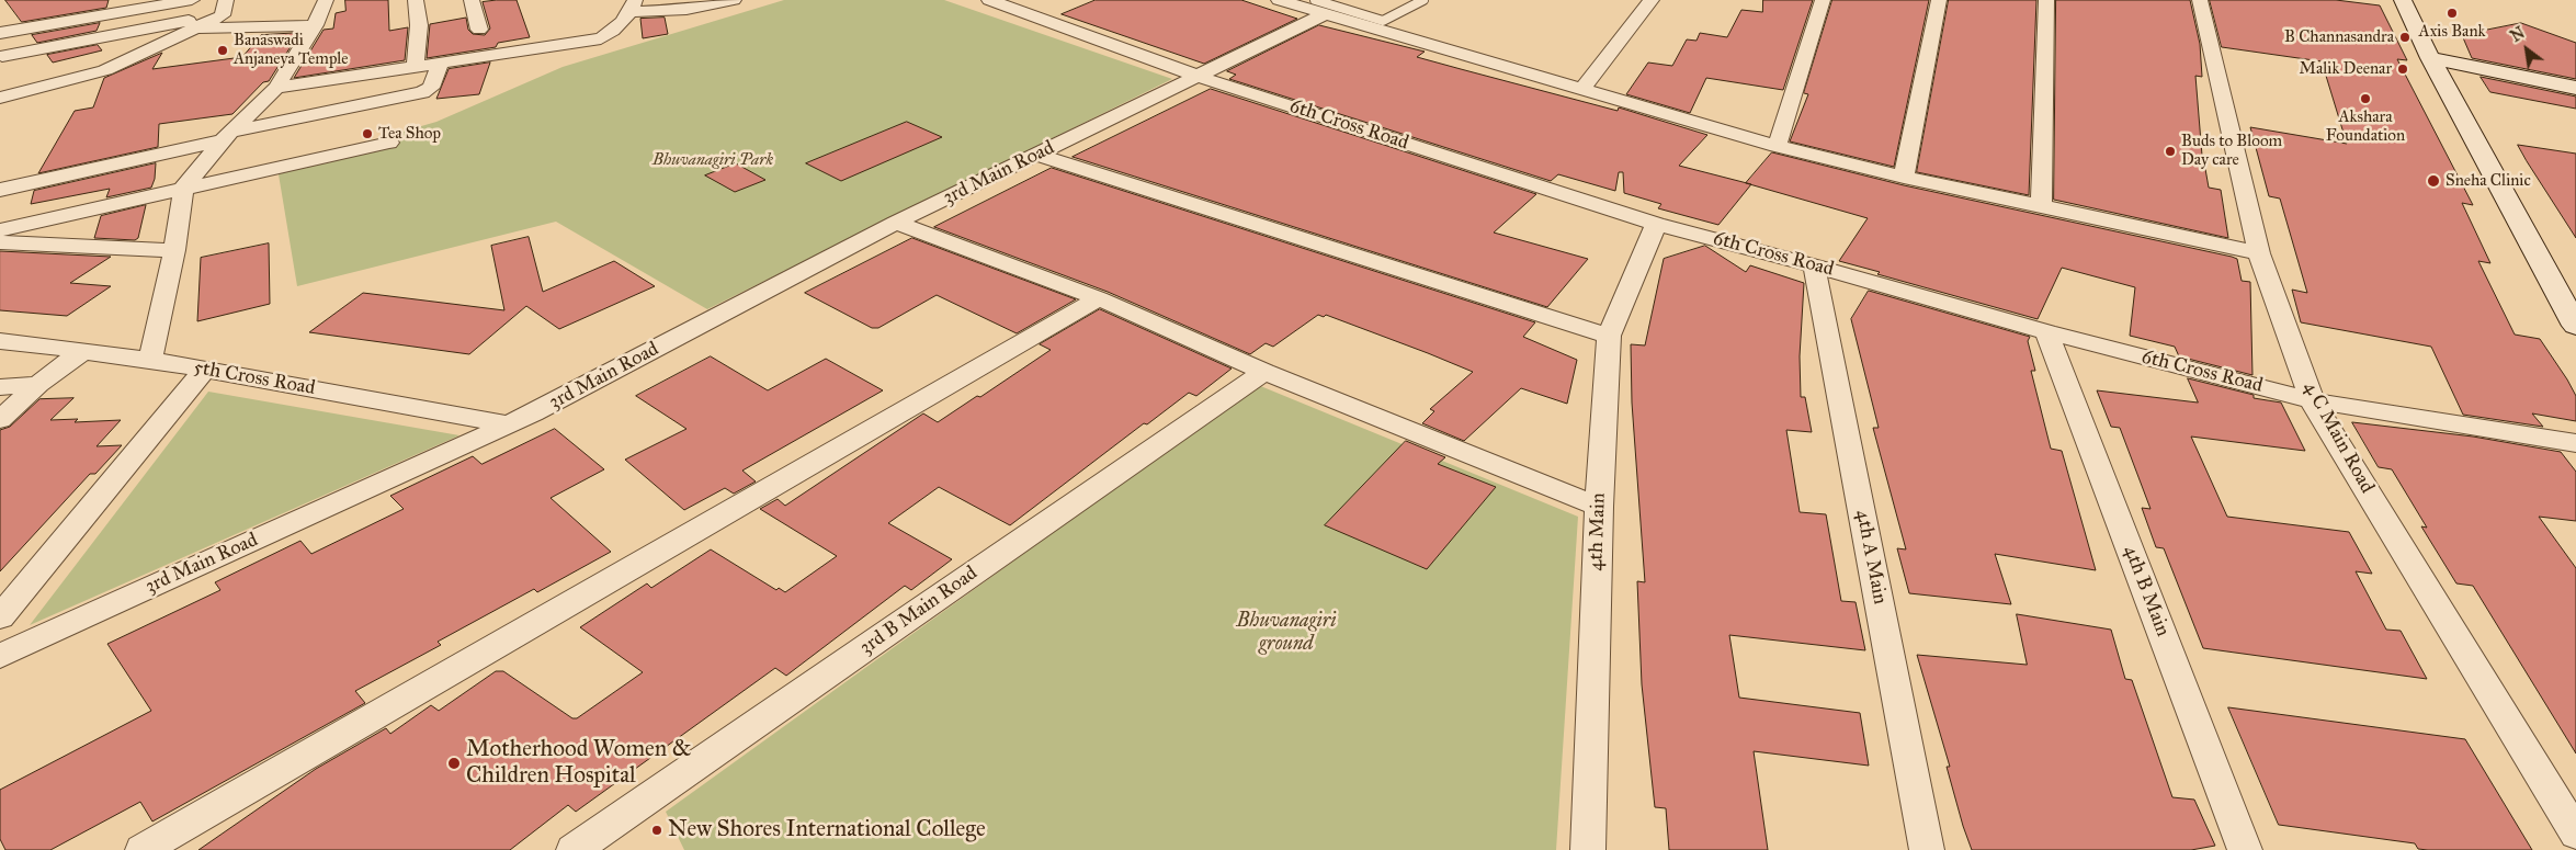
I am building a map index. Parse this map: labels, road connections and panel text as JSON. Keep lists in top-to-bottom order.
{
  "streets": {
    "street": [
      "6th Cross Road",
      "3rd Main Road",
      "5th Cross Road",
      "4 C Main Road",
      "4th Main",
      "4th A Main",
      "4th B Main",
      "3rd B Main Road"
    ]
  },
  "crossings": [
    ["6th Cross Road", "3rd Main Road"],
    ["6th Cross Road", "4 C Main Road"],
    ["6th Cross Road", "4th Main"],
    ["6th Cross Road", "4th A Main"],
    ["6th Cross Road", "4th B Main"],
    ["3rd Main Road", "5th Cross Road"]
  ],
  "parks": ["Bhuvanagiri Park", "Bhuvanagiri ground"],
  "places": [
    "Axis Bank",
    "B Channasandra",
    "Banaswadi Anjaneya Temple",
    "Malik Deenar",
    "Akshara Foundation",
    "Tea Shop",
    "Buds to Bloom Day care",
    "Sneha Clinic",
    "Motherhood Women & Children Hospital",
    "New Shores International College"
  ],
  "north": "top left"
}
